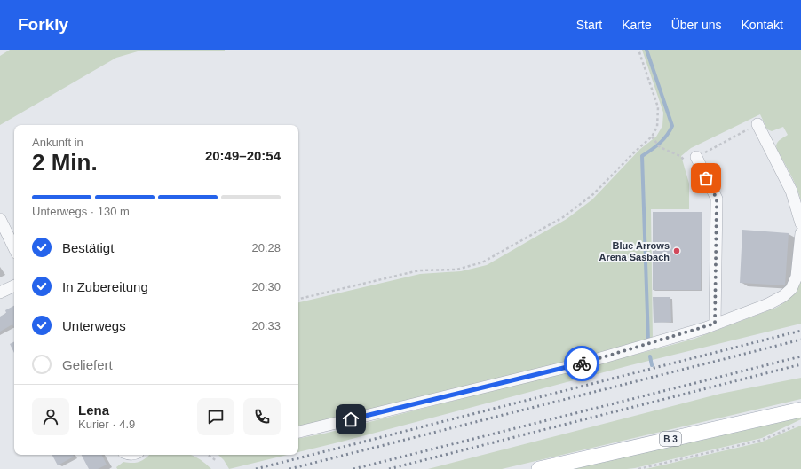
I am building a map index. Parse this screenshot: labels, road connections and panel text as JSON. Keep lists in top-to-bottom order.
{
  "streets": {
    "main road": ["B 3"]
  },
  "places": ["Blue Arrows Arena Sasbach"],
  "page": {
    "header": "Forkly",
    "nav": [
      "Start",
      "Karte",
      "Über uns",
      "Kontakt"
    ],
    "heading": ["2 Min.", "Ankunft in", "20:49–20:54"],
    "panel": ["Lena", "Kurier · 4.9"],
    "bar": "Unterwegs · 130 m",
    "list": [
      ["Bestätigt", "20:28"],
      ["In Zubereitung", "20:30"],
      ["Unterwegs", "20:33"],
      "Geliefert"
    ]
  }
}
